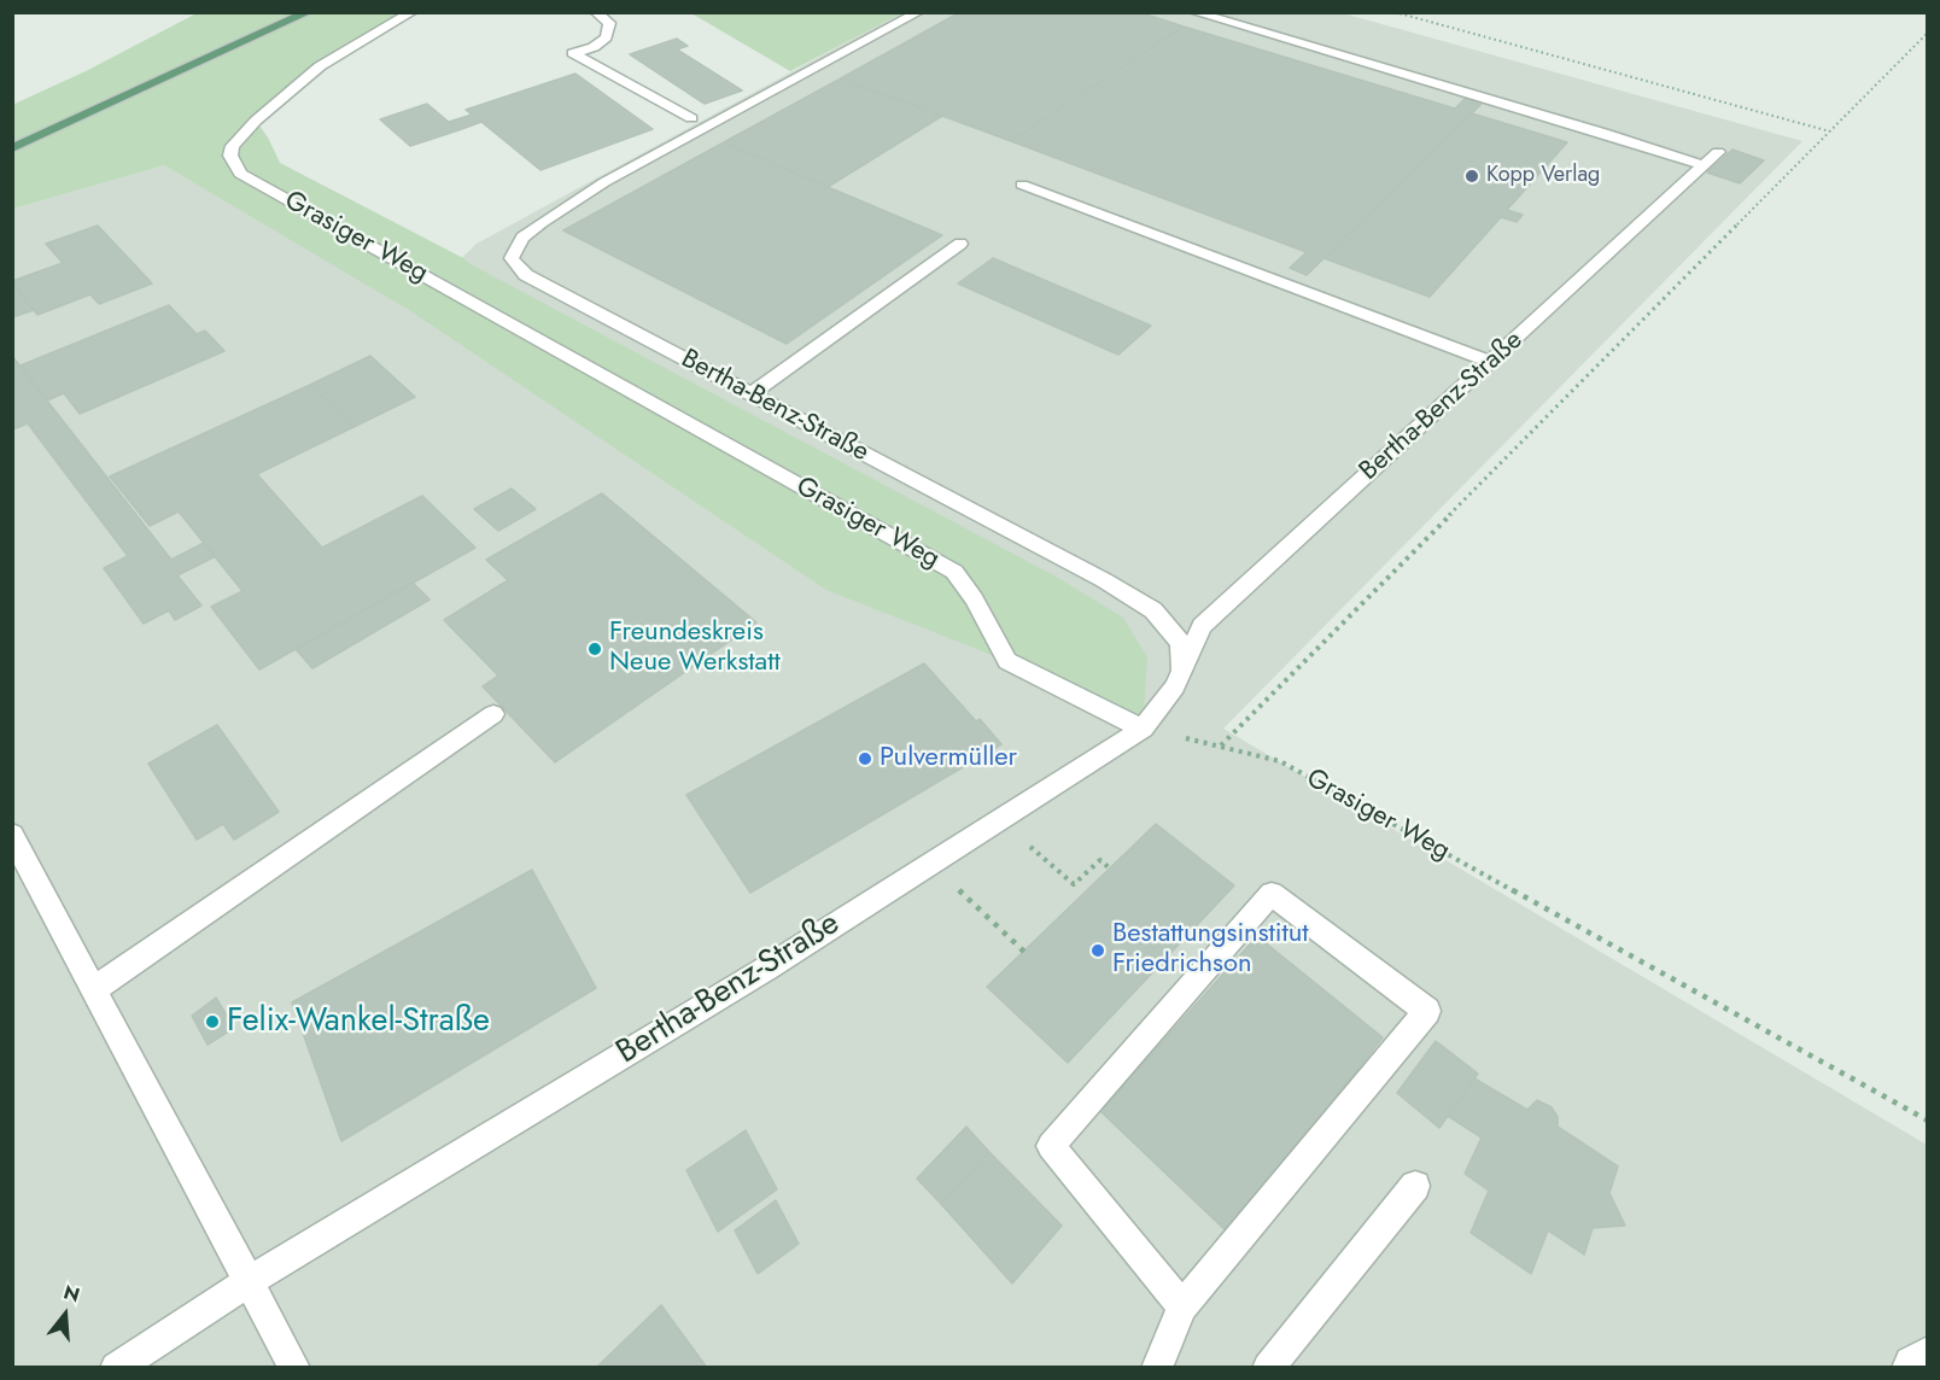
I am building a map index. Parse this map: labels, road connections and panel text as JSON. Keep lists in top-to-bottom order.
{
  "streets": {
    "street": ["Grasiger Weg", "Bertha-Benz-Straße"]
  },
  "crossings": [
    ["Grasiger Weg", "Bertha-Benz-Straße"]
  ],
  "places": [
    "Kopp Verlag",
    "Freundeskreis Neue Werkstatt",
    "Pulvermüller",
    "Bestattungsinstitut Friedrichson",
    "Felix-Wankel-Straße"
  ],
  "north": "top"
}
